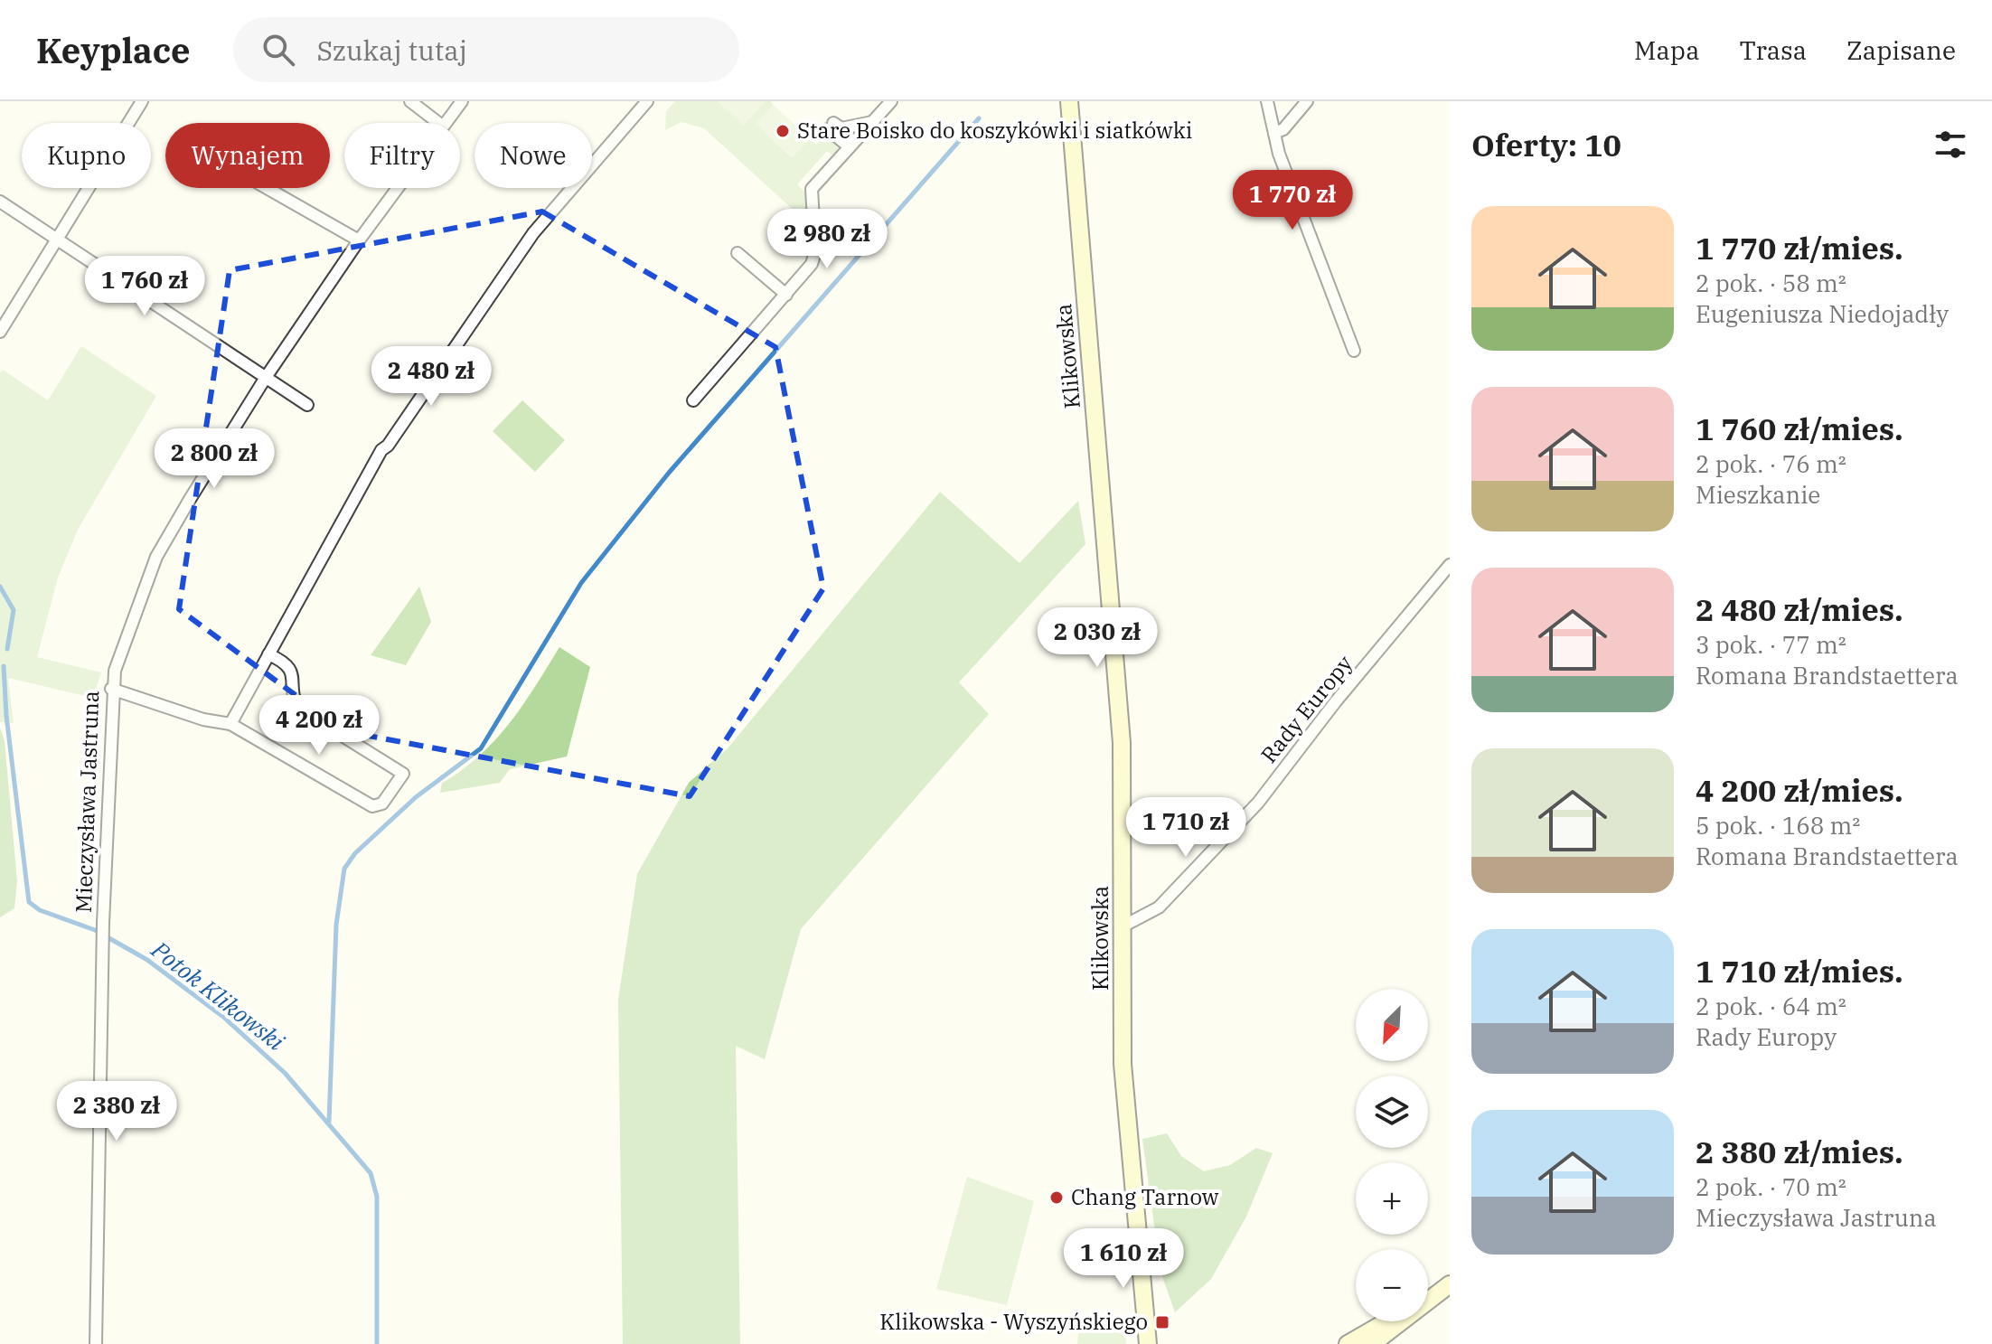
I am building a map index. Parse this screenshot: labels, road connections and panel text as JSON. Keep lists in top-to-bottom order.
{
  "streets": {
    "street": ["Klikowska", "Rady Europy", "Mieczysława Jastruna"]
  },
  "crossings": [
    ["Klikowska", "Rady Europy"]
  ],
  "water": ["Potok Klikowski"],
  "places": {
    "other": ["Stare Boisko do koszykówki i siatkówki", "Chang Tarnow"],
    "transit": ["Klikowska - Wyszyńskiego"]
  },
  "north": "bottom left",
  "page": {
    "header": "Keyplace",
    "search": "Szukaj tutaj",
    "nav": ["Mapa", "Trasa", "Zapisane"],
    "heading": "Oferty: 10",
    "chip": [
      "Kupno",
      "Wynajem",
      "Filtry",
      "Nowe"
    ],
    "price": [
      "1 770 zł",
      "2 980 zł",
      "1 760 zł",
      "2 480 zł",
      "2 800 zł",
      "2 030 zł",
      "4 200 zł",
      "1 710 zł",
      "2 380 zł",
      "1 610 zł"
    ],
    "list": [
      {
        "name": "1 770 zł/mies.",
        "note": "2 pok. · 58 m² · Eugeniusza Niedojadły"
      },
      {
        "name": "1 760 zł/mies.",
        "note": "2 pok. · 76 m² · Mieszkanie"
      },
      {
        "name": "2 480 zł/mies.",
        "note": "3 pok. · 77 m² · Romana Brandstaettera"
      },
      {
        "name": "4 200 zł/mies.",
        "note": "5 pok. · 168 m² · Romana Brandstaettera"
      },
      {
        "name": "1 710 zł/mies.",
        "note": "2 pok. · 64 m² · Rady Europy"
      },
      {
        "name": "2 380 zł/mies.",
        "note": "2 pok. · 70 m² · Mieczysława Jastruna"
      }
    ],
    "map_buttons": ["+", "−"]
  }
}
